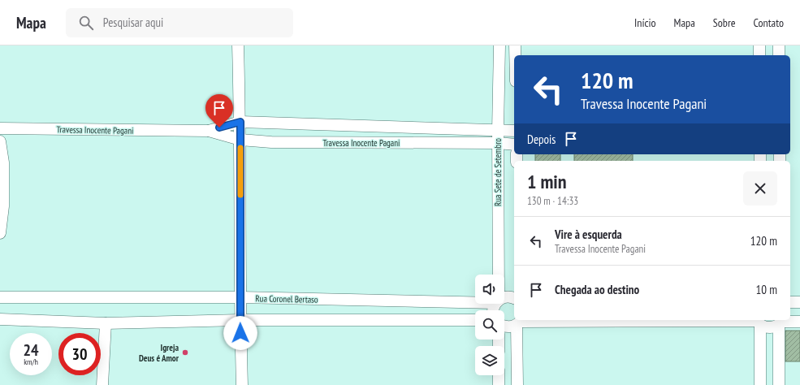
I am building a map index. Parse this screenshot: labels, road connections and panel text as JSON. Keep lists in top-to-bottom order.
{
  "streets": {
    "street": ["Travessa Inocente Pagani", "Rua Sete de Setembro", "Rua Coronel Bertaso"]
  },
  "crossings": [
    ["Travessa Inocente Pagani", "Rua Sete de Setembro"]
  ],
  "places": ["Igreja Deus é Amor"],
  "page": {
    "header": "Mapa",
    "search": "Pesquisar aqui",
    "nav": [
      "Início",
      "Mapa",
      "Sobre",
      "Contato"
    ],
    "turn": ["120 m", "Travessa Inocente Pagani"],
    "then": "Depois",
    "heading": ["1 min", "130 m · 14:33"],
    "list": [
      {
        "name": "Vire à esquerda",
        "note": "Travessa Inocente Pagani",
        "value": "120 m"
      },
      {
        "name": "Chegada ao destino",
        "value": "10 m"
      }
    ],
    "speed": "24 km/h",
    "limit": "30"
  }
}
